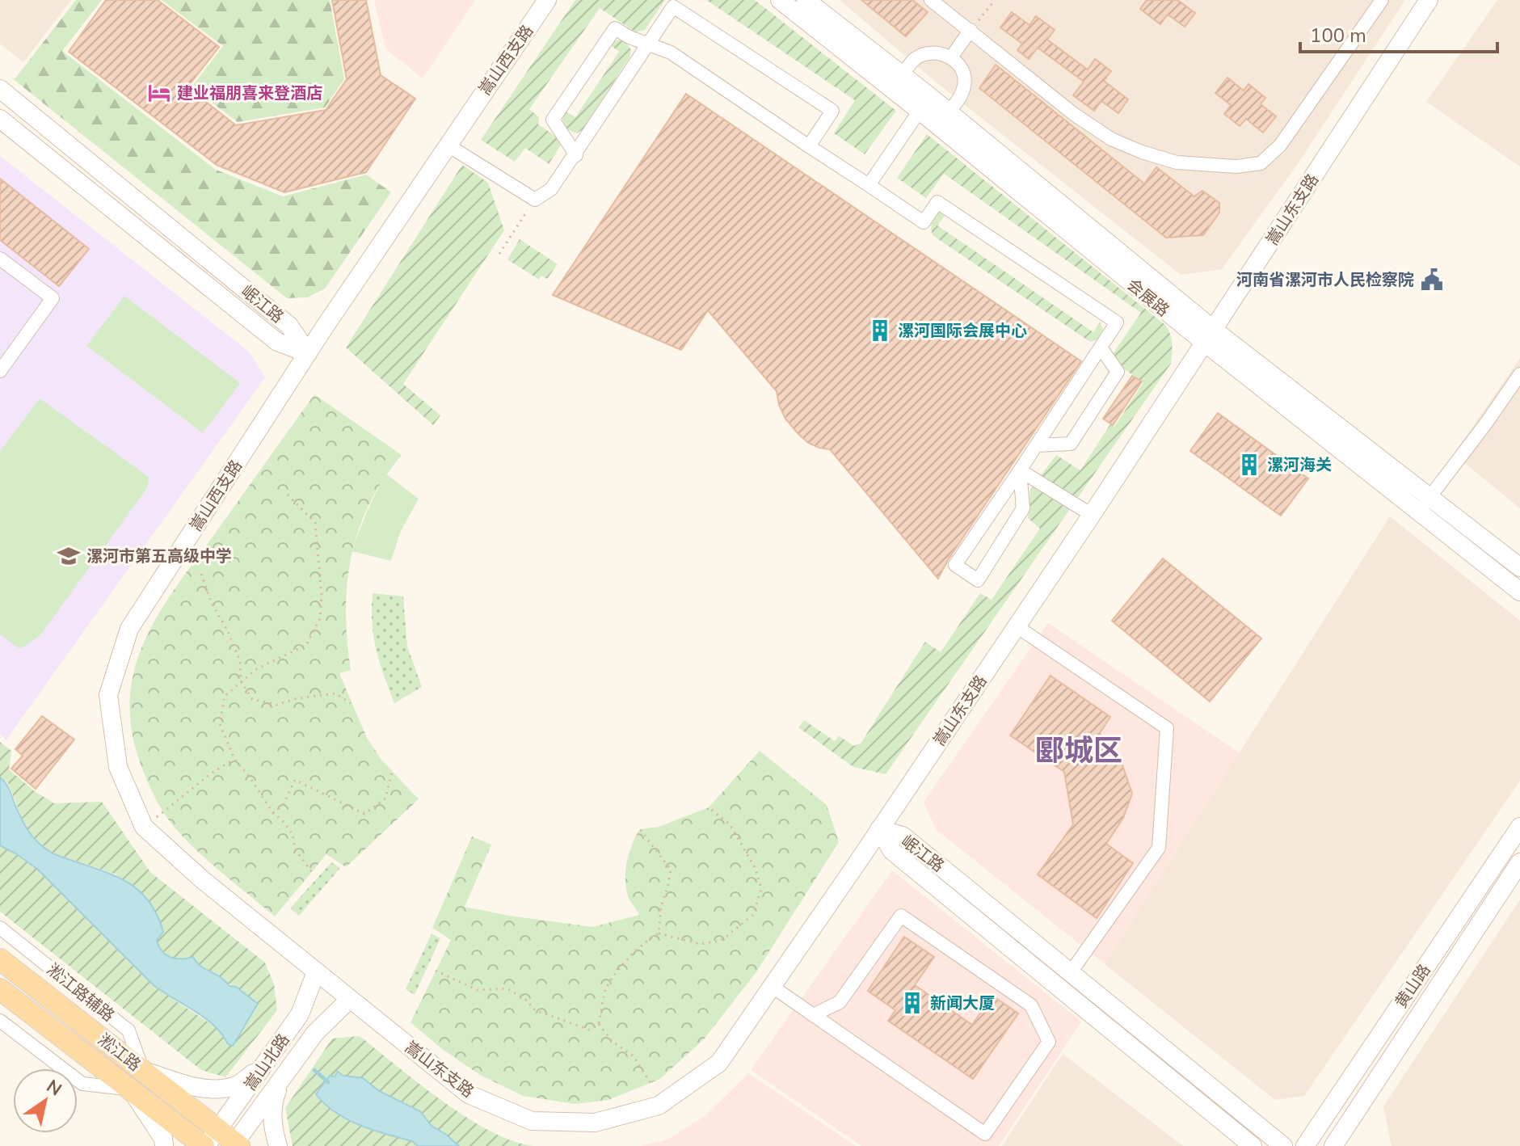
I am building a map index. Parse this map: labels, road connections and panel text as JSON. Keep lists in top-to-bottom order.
{
  "streets": {
    "main road": ["淞江路"],
    "street": [
      "嵩山西支路",
      "嵩山东支路",
      "会展路",
      "岷江路",
      "黄山路",
      "淞江路辅路",
      "嵩山北路"
    ]
  },
  "crossings": [
    ["嵩山西支路", "嵩山东支路"],
    ["嵩山西支路", "岷江路"],
    ["嵩山西支路", "嵩山北路"],
    ["嵩山东支路", "会展路"],
    ["嵩山东支路", "岷江路"],
    ["嵩山东支路", "嵩山北路"],
    ["淞江路辅路", "淞江路"],
    ["淞江路", "嵩山北路"]
  ],
  "districts": ["郾城区"],
  "places": {
    "hotel": ["建业福朋喜来登酒店"],
    "public building": ["河南省漯河市人民检察院"],
    "building": ["漯河国际会展中心", "漯河海关", "新闻大厦"],
    "school or university": ["漯河市第五高级中学"]
  },
  "scale_bar": "100 m",
  "north": "top right"
}
